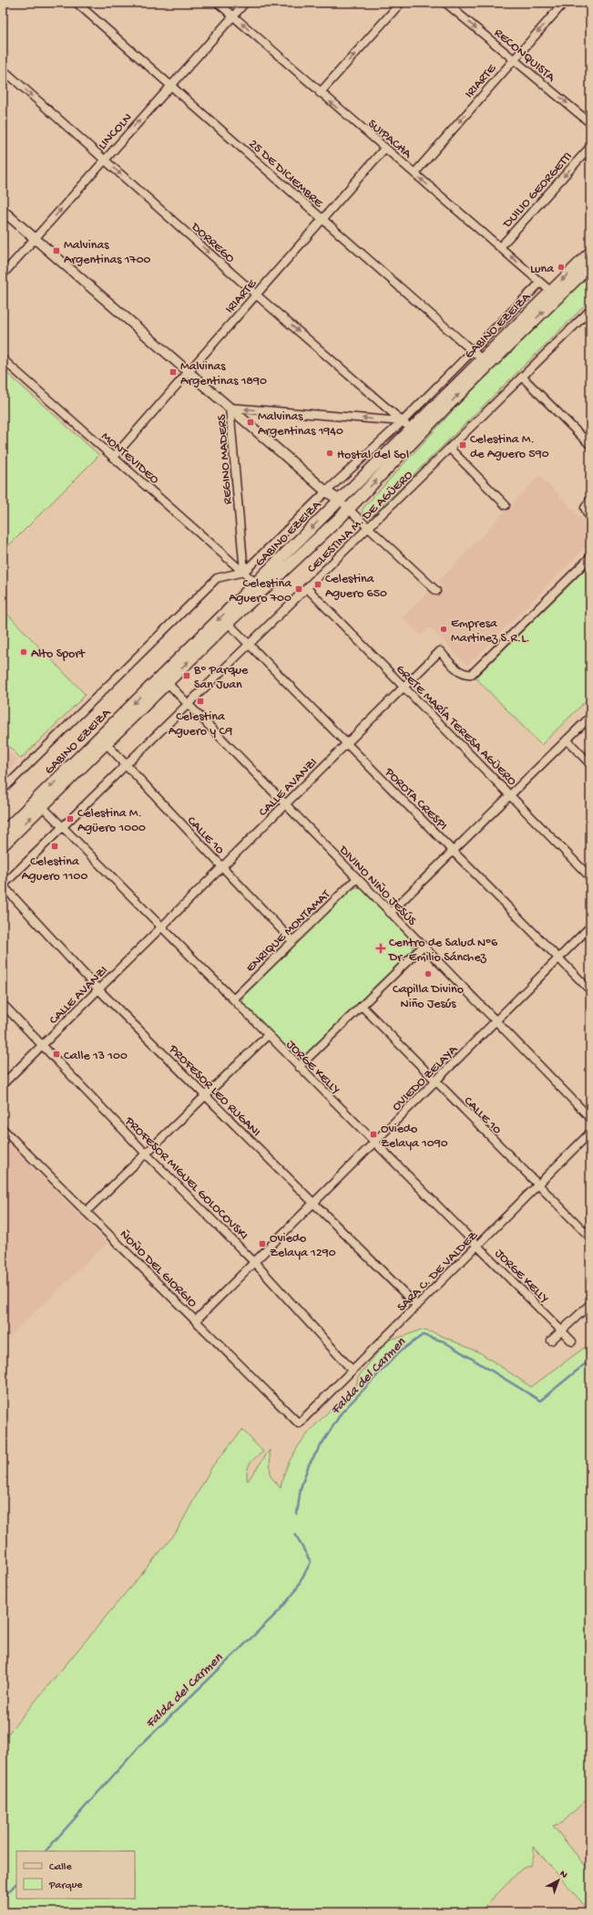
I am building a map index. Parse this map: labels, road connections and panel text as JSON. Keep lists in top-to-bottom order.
{
  "streets": {
    "main road": ["GABINO EZEIZA"],
    "street": [
      "RECONQUISTA",
      "IRIARTE",
      "LINCOLN",
      "SUIPACHA",
      "25 DE DICIEMBRE",
      "DUILIO GEORGETTI",
      "DORREGO",
      "MONTEVIDEO",
      "REGINO MADERS",
      "CELESTINA M. DE AGÜERO",
      "GRETE MARÍA TERESA AGÜERO",
      "CALLE AVANZI",
      "POROTA CRESPI",
      "CALLE 10",
      "DIVINO NIÑO JESÚS",
      "ENRIQUE MONTAMAT",
      "JORGE KELLY",
      "OVIEDO ZELAYA",
      "PROFESOR LEO RUGANI",
      "PROFESOR MIGUEL GOLOCOVSKI",
      "ÑOÑO DEL GIORGIO",
      "SARA C. DE VALDEZ"
    ]
  },
  "crossings": [
    ["RECONQUISTA", "IRIARTE"],
    ["IRIARTE", "SUIPACHA"],
    ["IRIARTE", "25 DE DICIEMBRE"],
    ["IRIARTE", "DORREGO"],
    ["IRIARTE", "MONTEVIDEO"],
    ["LINCOLN", "SUIPACHA"],
    ["LINCOLN", "25 DE DICIEMBRE"],
    ["LINCOLN", "DORREGO"],
    ["SUIPACHA", "DUILIO GEORGETTI"],
    ["SUIPACHA", "GABINO EZEIZA"],
    ["25 DE DICIEMBRE", "GABINO EZEIZA"],
    ["DORREGO", "GABINO EZEIZA"],
    ["DORREGO", "REGINO MADERS"],
    ["GABINO EZEIZA", "MONTEVIDEO"],
    ["GABINO EZEIZA", "POROTA CRESPI"],
    ["GABINO EZEIZA", "CALLE 10"],
    ["GABINO EZEIZA", "DIVINO NIÑO JESÚS"],
    ["GABINO EZEIZA", "JORGE KELLY"],
    ["MONTEVIDEO", "REGINO MADERS"],
    ["CELESTINA M. DE AGÜERO", "GRETE MARÍA TERESA AGÜERO"],
    ["CELESTINA M. DE AGÜERO", "POROTA CRESPI"],
    ["CELESTINA M. DE AGÜERO", "CALLE 10"],
    ["CELESTINA M. DE AGÜERO", "DIVINO NIÑO JESÚS"],
    ["CELESTINA M. DE AGÜERO", "JORGE KELLY"],
    ["CELESTINA M. DE AGÜERO", "PROFESOR LEO RUGANI"],
    ["GRETE MARÍA TERESA AGÜERO", "CALLE AVANZI"],
    ["CALLE AVANZI", "POROTA CRESPI"],
    ["CALLE AVANZI", "CALLE 10"],
    ["CALLE AVANZI", "DIVINO NIÑO JESÚS"],
    ["CALLE AVANZI", "JORGE KELLY"],
    ["CALLE AVANZI", "PROFESOR LEO RUGANI"],
    ["CALLE AVANZI", "PROFESOR MIGUEL GOLOCOVSKI"],
    ["POROTA CRESPI", "OVIEDO ZELAYA"],
    ["CALLE 10", "ENRIQUE MONTAMAT"],
    ["CALLE 10", "OVIEDO ZELAYA"],
    ["CALLE 10", "SARA C. DE VALDEZ"],
    ["DIVINO NIÑO JESÚS", "ENRIQUE MONTAMAT"],
    ["DIVINO NIÑO JESÚS", "OVIEDO ZELAYA"],
    ["ENRIQUE MONTAMAT", "JORGE KELLY"],
    ["JORGE KELLY", "OVIEDO ZELAYA"],
    ["JORGE KELLY", "SARA C. DE VALDEZ"],
    ["OVIEDO ZELAYA", "PROFESOR LEO RUGANI"],
    ["OVIEDO ZELAYA", "PROFESOR MIGUEL GOLOCOVSKI"],
    ["OVIEDO ZELAYA", "ÑOÑO DEL GIORGIO"],
    ["PROFESOR LEO RUGANI", "SARA C. DE VALDEZ"],
    ["PROFESOR MIGUEL GOLOCOVSKI", "SARA C. DE VALDEZ"],
    ["ÑOÑO DEL GIORGIO", "SARA C. DE VALDEZ"]
  ],
  "one_way": [
    "RECONQUISTA",
    "IRIARTE",
    "LINCOLN",
    "SUIPACHA",
    "DUILIO GEORGETTI",
    "DORREGO",
    "REGINO MADERS"
  ],
  "water": ["Falda del Carmen"],
  "places": {
    "transit": [
      "Malvinas Argentinas 1700",
      "Malvinas Argentinas 1890",
      "Malvinas Argentinas 1940",
      "Celestina M. de Aguero 590",
      "Celestina Aguero 650",
      "Celestina Aguero 700",
      "Bº Parque San Juan",
      "Celestina Aguero y C9",
      "Celestina M. Agüero 1000",
      "Celestina Aguero 1100",
      "Calle 13 100",
      "Oviedo Zelaya 1090",
      "Oviedo Zelaya 1290"
    ],
    "other": [
      "Luna",
      "Hostal del Sol",
      "Empresa Martinez S.R.L.",
      "Alto Sport",
      "Capilla Divino Niño Jesús"
    ],
    "health": ["Centro de Salud Nº6 Dr. Emilio Sánchez"]
  },
  "legend": ["Calle", "Parque"],
  "north": "top right"
}
